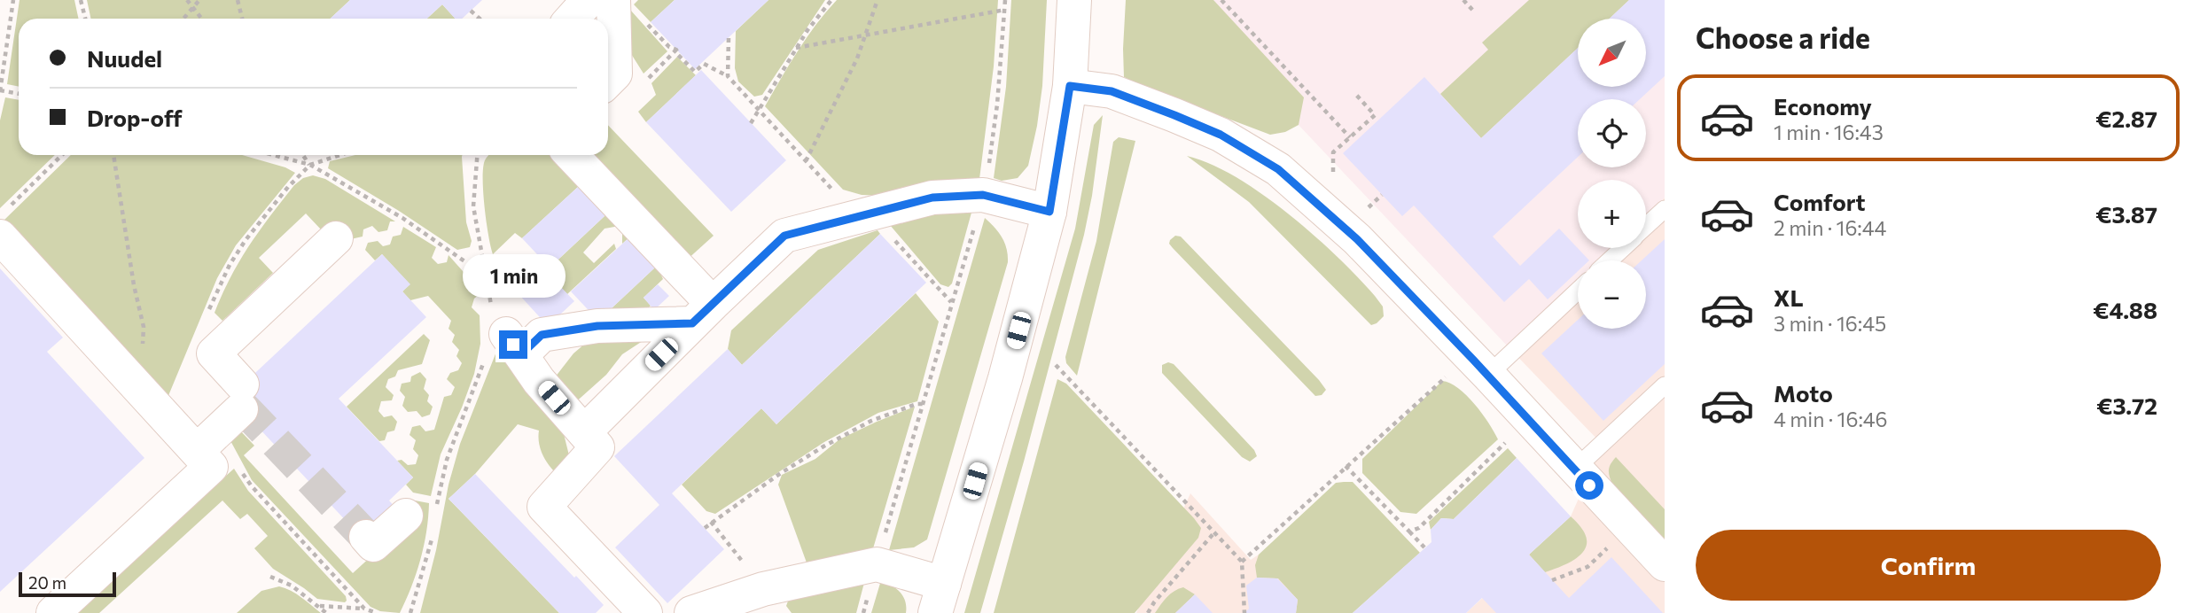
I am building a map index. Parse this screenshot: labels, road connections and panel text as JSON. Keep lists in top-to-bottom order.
{
  "scale_bar": "20 m",
  "north": "bottom left",
  "page": {
    "heading": "Choose a ride",
    "map_buttons": ["+", "−"],
    "banner": ["Nuudel", "Drop-off"],
    "list": [
      {
        "name": "Economy",
        "note": "1 min · 16:43",
        "value": "€2.87"
      },
      {
        "name": "Comfort",
        "note": "2 min · 16:44",
        "value": "€3.87"
      },
      {
        "name": "XL",
        "note": "3 min · 16:45",
        "value": "€4.88"
      },
      {
        "name": "Moto",
        "note": "4 min · 16:46",
        "value": "€3.72"
      }
    ],
    "bubble": "1 min",
    "buttons": "Confirm",
    "scale": "20 m"
  }
}
